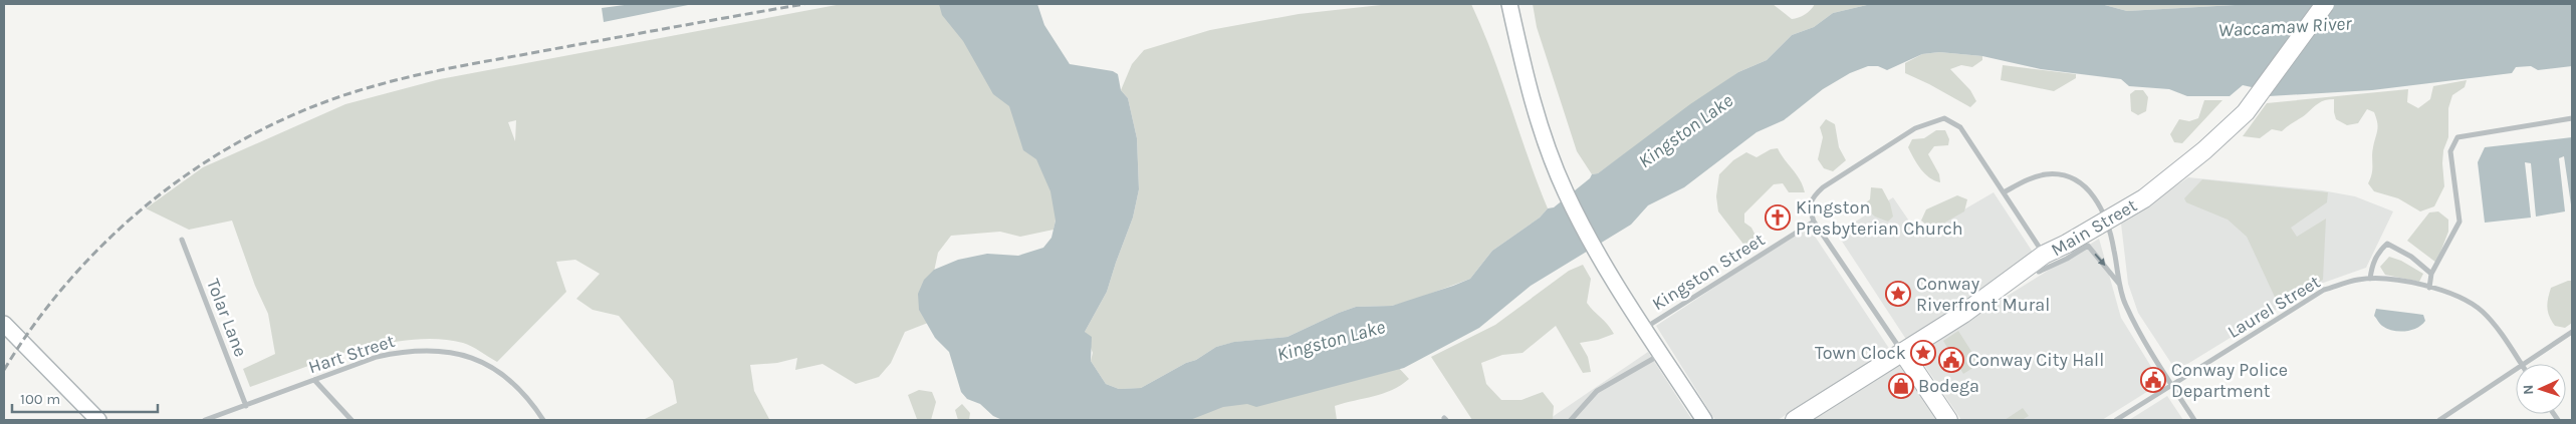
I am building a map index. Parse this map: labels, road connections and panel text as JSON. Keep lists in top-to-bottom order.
{
  "streets": {
    "main road": ["Main Street"],
    "street": [
      "Kingston Street",
      "Laurel Street",
      "Tolar Lane",
      "Hart Street"
    ]
  },
  "crossings": [
    ["Tolar Lane", "Hart Street"]
  ],
  "water": ["Waccamaw River", "Kingston Lake"],
  "places": {
    "church": ["Kingston Presbyterian Church"],
    "place": ["Conway Riverfront Mural", "Town Clock"],
    "public building": ["Conway City Hall", "Conway Police Department"],
    "shop": ["Bodega"]
  },
  "scale_bar": "100 m",
  "north": "left"
}
